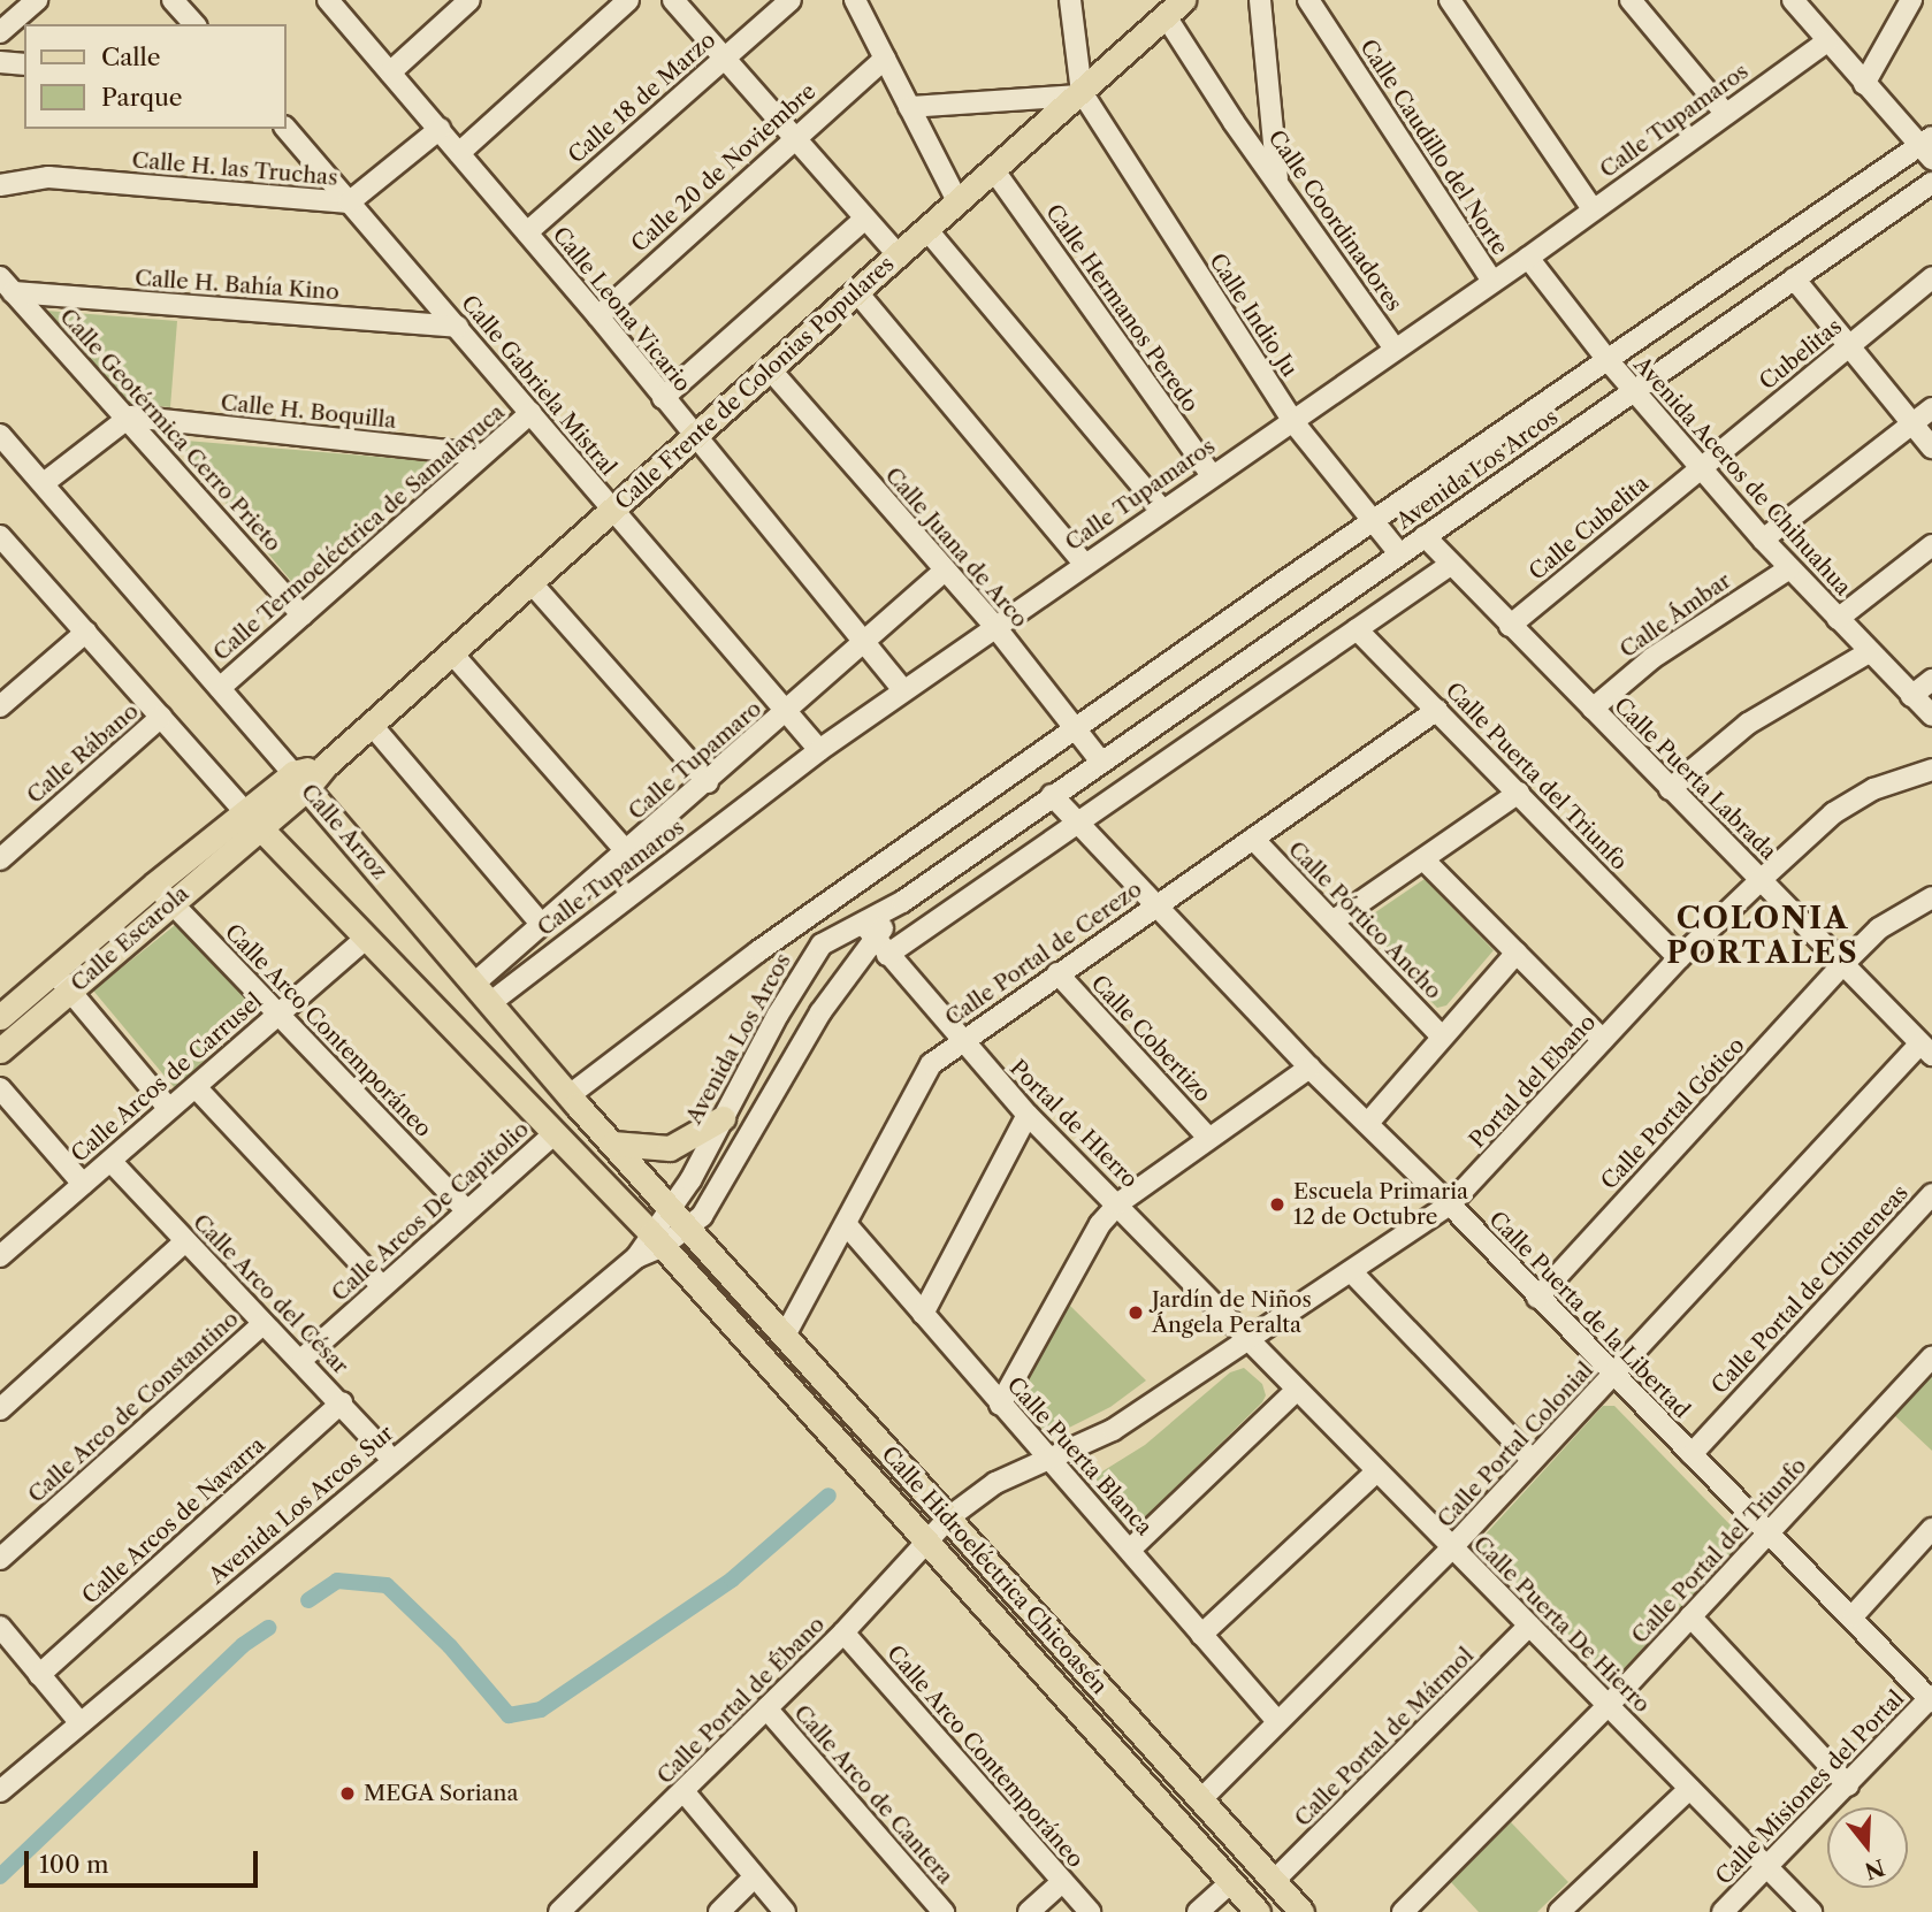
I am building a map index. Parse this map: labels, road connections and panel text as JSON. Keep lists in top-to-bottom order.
{
  "streets": {
    "main road": [
      "Calle Frente de Colonias Populares",
      "Calle Arroz",
      "Calle Escarola",
      "Calle Hidroeléctrica Chicoasén"
    ],
    "street": [
      "Calle 18 de Marzo",
      "Calle Tupamaros",
      "Calle Caudillo del Norte",
      "Calle 20 de Noviembre",
      "Calle H. las Truchas",
      "Calle Coordinadores",
      "Calle H. Bahía Kino",
      "Calle Hermanos Peredo",
      "Calle Leona Vicario",
      "Calle Indio Ju",
      "Cubelitas",
      "Calle Gabriela Mistral",
      "Calle H. Boquilla",
      "Calle Geotérmica Cerro Prieto",
      "Avenida Los Arcos",
      "Avenida Aceros de Chihuahua",
      "Calle Cubelita",
      "Calle Termoeléctrica de Samalayuca",
      "Calle Juana de Arco",
      "Calle Ámbar",
      "Calle Rábano",
      "Calle Tupamaro",
      "Calle Puerta del Triunfo",
      "Calle Puerta Labrada",
      "Calle Pórtico Ancho",
      "Calle Portal de Cerezo",
      "Calle Arco Contemporáneo",
      "Calle Cobertizo",
      "Calle Arcos de Carrusel",
      "Portal del Ebano",
      "Calle Portal Gótico",
      "Portal de HIerro",
      "Calle Arcos De Capitolio",
      "Calle Portal de Chimeneas",
      "Calle Arco del César",
      "Calle Puerta de la Libertad",
      "Calle Arco de Constantino",
      "Calle Portal Colonial",
      "Calle Puerta Blanca",
      "Avenida Los Arcos Sur",
      "Calle Arcos de Navarra",
      "Calle Portal del Triunfo",
      "Calle Puerta De Hierro",
      "Calle Portal de Ébano",
      "Calle Portal de Mármol",
      "Calle Misiones del Portal",
      "Calle Arco de Cantera"
    ]
  },
  "crossings": [
    ["Calle 18 de Marzo", "Calle Leona Vicario"],
    ["Calle Tupamaros", "Calle Caudillo del Norte"],
    ["Calle Tupamaros", "Calle Coordinadores"],
    ["Calle Tupamaros", "Calle Hermanos Peredo"],
    ["Calle Tupamaros", "Calle Leona Vicario"],
    ["Calle Tupamaros", "Calle Indio Ju"],
    ["Calle Tupamaros", "Calle Gabriela Mistral"],
    ["Calle Tupamaros", "Avenida Aceros de Chihuahua"],
    ["Calle Tupamaros", "Calle Juana de Arco"],
    ["Calle Tupamaros", "Calle Arroz"],
    ["Calle 20 de Noviembre", "Calle Leona Vicario"],
    ["Calle H. las Truchas", "Calle Leona Vicario"],
    ["Calle H. las Truchas", "Calle Gabriela Mistral"],
    ["Calle Coordinadores", "Calle Frente de Colonias Populares"],
    ["Calle H. Bahía Kino", "Calle Gabriela Mistral"],
    ["Calle H. Bahía Kino", "Calle Geotérmica Cerro Prieto"],
    ["Calle Hermanos Peredo", "Calle Frente de Colonias Populares"],
    ["Calle Leona Vicario", "Calle Frente de Colonias Populares"],
    ["Calle Leona Vicario", "Calle Tupamaro"],
    ["Calle Indio Ju", "Calle Frente de Colonias Populares"],
    ["Calle Indio Ju", "Avenida Los Arcos"],
    ["Cubelitas", "Avenida Aceros de Chihuahua"],
    ["Cubelitas", "Calle Cubelita"],
    ["Calle Frente de Colonias Populares", "Calle Gabriela Mistral"],
    ["Calle Frente de Colonias Populares", "Calle Juana de Arco"],
    ["Calle Frente de Colonias Populares", "Calle Arroz"],
    ["Calle Frente de Colonias Populares", "Calle Escarola"],
    ["Calle Gabriela Mistral", "Calle Termoeléctrica de Samalayuca"],
    ["Calle Gabriela Mistral", "Calle Tupamaro"],
    ["Calle H. Boquilla", "Calle Geotérmica Cerro Prieto"],
    ["Calle H. Boquilla", "Calle Termoeléctrica de Samalayuca"],
    ["Calle Geotérmica Cerro Prieto", "Calle Termoeléctrica de Samalayuca"],
    ["Avenida Los Arcos", "Avenida Aceros de Chihuahua"],
    ["Avenida Los Arcos", "Calle Juana de Arco"],
    ["Avenida Los Arcos", "Calle Puerta del Triunfo"],
    ["Avenida Los Arcos", "Calle Puerta Labrada"],
    ["Avenida Los Arcos", "Calle Arroz"],
    ["Avenida Los Arcos", "Portal de HIerro"],
    ["Avenida Los Arcos", "Calle Puerta de la Libertad"],
    ["Avenida Los Arcos", "Avenida Los Arcos Sur"],
    ["Avenida Los Arcos", "Calle Hidroeléctrica Chicoasén"],
    ["Avenida Aceros de Chihuahua", "Calle Cubelita"],
    ["Avenida Aceros de Chihuahua", "Calle Ámbar"],
    ["Calle Cubelita", "Calle Puerta Labrada"],
    ["Calle Termoeléctrica de Samalayuca", "Calle Arroz"],
    ["Calle Juana de Arco", "Calle Tupamaro"],
    ["Calle Ámbar", "Calle Puerta Labrada"],
    ["Calle Tupamaro", "Calle Arroz"],
    ["Calle Puerta del Triunfo", "Calle Portal de Cerezo"],
    ["Calle Puerta del Triunfo", "Portal del Ebano"],
    ["Calle Puerta Labrada", "Portal del Ebano"],
    ["Calle Puerta Labrada", "Calle Portal Gótico"],
    ["Calle Puerta Labrada", "Calle Portal Colonial"],
    ["Calle Arroz", "Calle Hidroeléctrica Chicoasén"],
    ["Calle Pórtico Ancho", "Calle Portal de Cerezo"],
    ["Calle Escarola", "Calle Arco Contemporáneo"],
    ["Calle Portal de Cerezo", "Calle Cobertizo"],
    ["Calle Portal de Cerezo", "Portal de HIerro"],
    ["Calle Portal de Cerezo", "Calle Puerta de la Libertad"],
    ["Calle Portal de Cerezo", "Calle Puerta Blanca"],
    ["Calle Portal de Cerezo", "Calle Hidroeléctrica Chicoasén"],
    ["Calle Arco Contemporáneo", "Calle Arcos de Carrusel"],
    ["Calle Arco Contemporáneo", "Calle Arcos De Capitolio"],
    ["Calle Arco Contemporáneo", "Calle Portal de Ébano"],
    ["Calle Arcos de Carrusel", "Calle Arco del César"],
    ["Portal del Ebano", "Portal de HIerro"],
    ["Portal del Ebano", "Calle Puerta de la Libertad"],
    ["Portal del Ebano", "Calle Puerta Blanca"],
    ["Portal del Ebano", "Calle Hidroeléctrica Chicoasén"],
    ["Portal del Ebano", "Calle Puerta De Hierro"],
    ["Portal del Ebano", "Calle Portal de Ébano"],
    ["Calle Portal Gótico", "Calle Puerta de la Libertad"],
    ["Portal de HIerro", "Calle Puerta De Hierro"],
    ["Calle Arcos De Capitolio", "Calle Arco del César"],
    ["Calle Portal de Chimeneas", "Calle Puerta de la Libertad"],
    ["Calle Arco del César", "Calle Arco de Constantino"],
    ["Calle Arco del César", "Avenida Los Arcos Sur"],
    ["Calle Arco del César", "Calle Arcos de Navarra"],
    ["Calle Puerta de la Libertad", "Calle Portal Colonial"],
    ["Calle Puerta de la Libertad", "Calle Portal del Triunfo"],
    ["Calle Puerta de la Libertad", "Calle Misiones del Portal"],
    ["Calle Portal Colonial", "Calle Puerta Blanca"],
    ["Calle Portal Colonial", "Calle Hidroeléctrica Chicoasén"],
    ["Calle Portal Colonial", "Calle Puerta De Hierro"],
    ["Avenida Los Arcos Sur", "Calle Hidroeléctrica Chicoasén"],
    ["Calle Portal del Triunfo", "Calle Puerta De Hierro"],
    ["Calle Hidroeléctrica Chicoasén", "Calle Portal de Ébano"],
    ["Calle Hidroeléctrica Chicoasén", "Calle Portal de Mármol"],
    ["Calle Puerta De Hierro", "Calle Portal de Mármol"],
    ["Calle Puerta De Hierro", "Calle Misiones del Portal"],
    ["Calle Portal de Ébano", "Calle Arco de Cantera"]
  ],
  "districts": ["COLONIA PORTALES"],
  "places": ["Escuela Primaria 12 de Octubre", "Jardín de Niños Ángela Peralta", "MEGA Soriana"],
  "legend": ["Calle", "Parque"],
  "scale_bar": "100 m",
  "north": "bottom"
}
